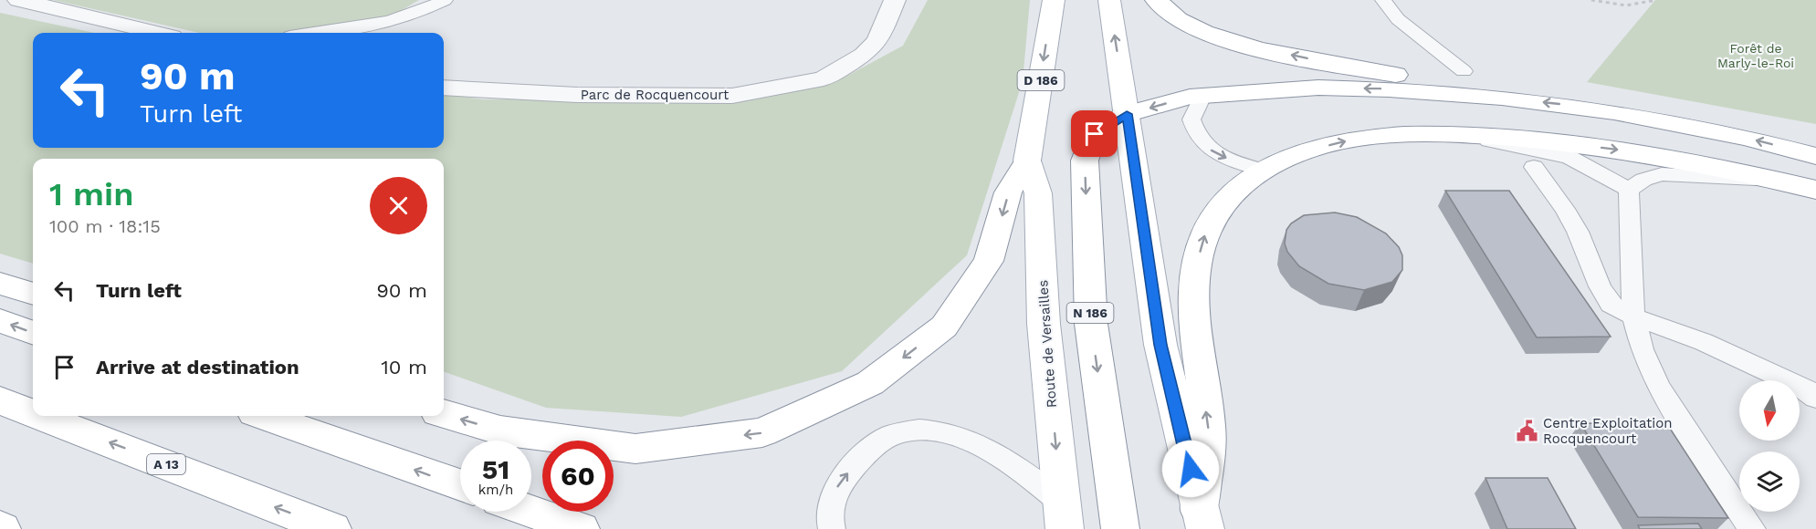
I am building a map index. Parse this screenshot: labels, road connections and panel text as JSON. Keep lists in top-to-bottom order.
{
  "streets": {
    "main road": [
      "D 186",
      "N 186",
      "Route de Versailles",
      "A 13"
    ],
    "street": ["Parc de Rocquencourt"]
  },
  "crossings": [
    ["D 186", "Route de Versailles"]
  ],
  "parks": ["Forêt de Marly-le-Roi"],
  "places": {
    "public building": ["Centre Exploitation Rocquencourt"]
  },
  "north": "bottom",
  "page": {
    "turn": ["90 m", "Turn left"],
    "heading": ["1 min", "100 m · 18:15"],
    "list": [
      {
        "name": "Turn left",
        "value": "90 m"
      },
      {
        "name": "Arrive at destination",
        "value": "10 m"
      }
    ],
    "speed": "51 km/h",
    "limit": "60"
  }
}
